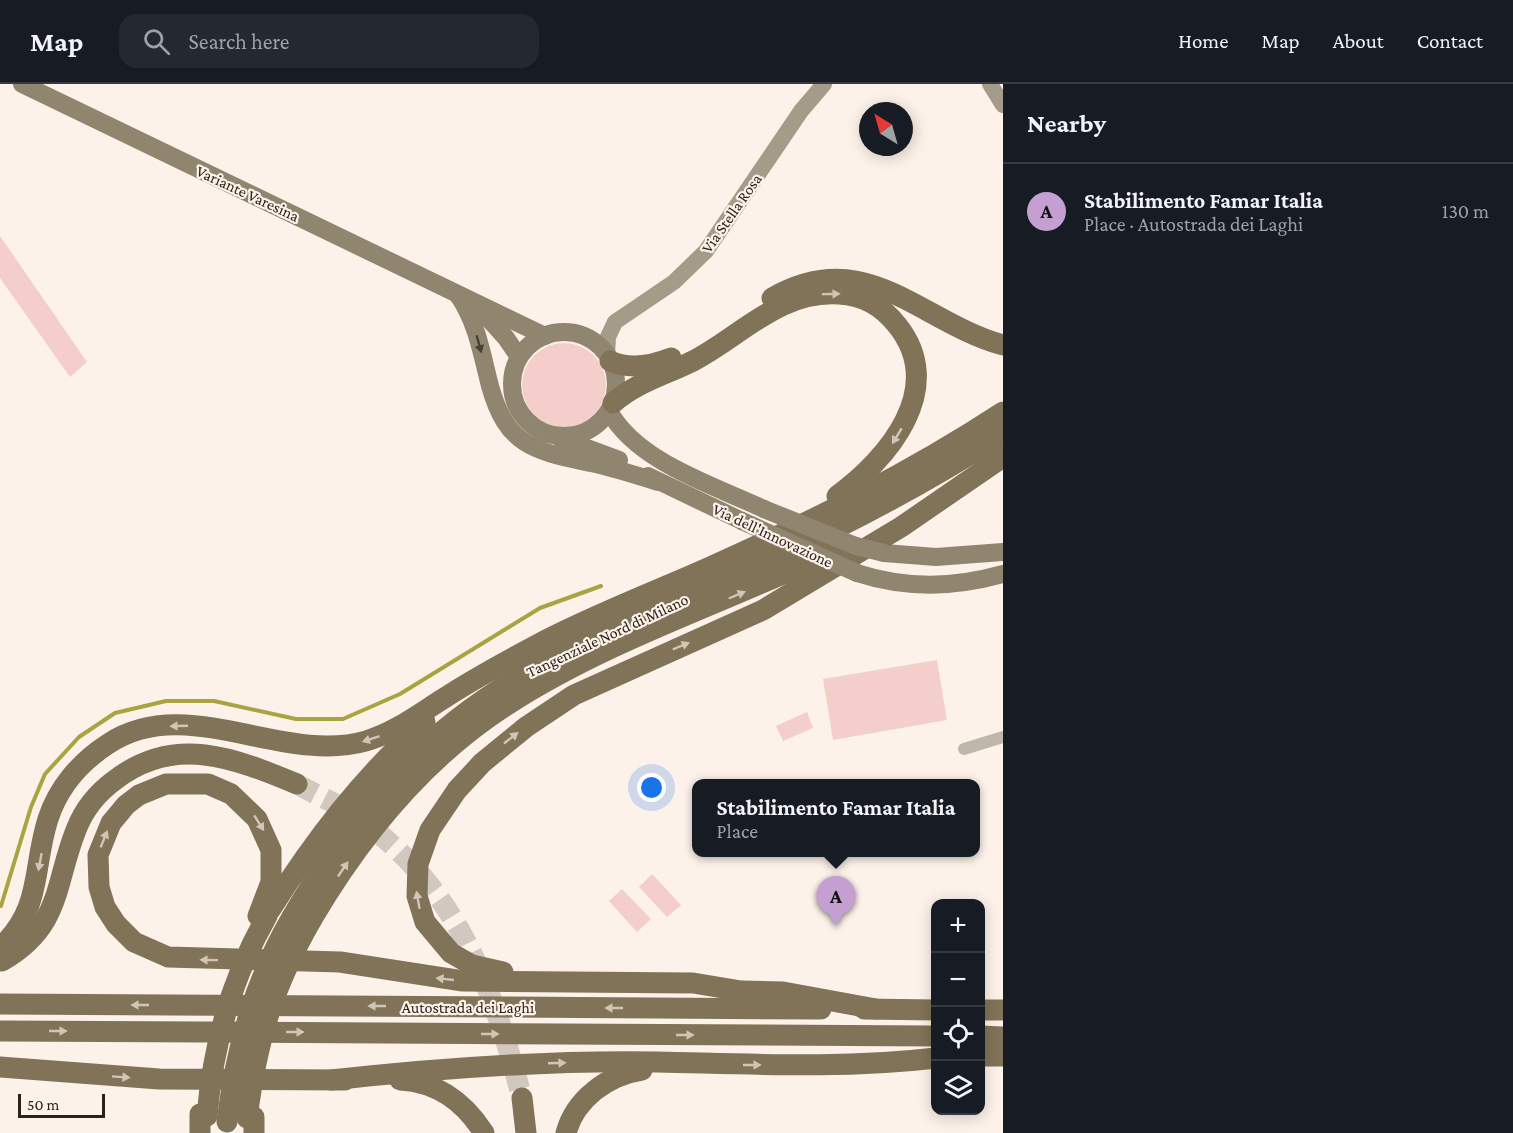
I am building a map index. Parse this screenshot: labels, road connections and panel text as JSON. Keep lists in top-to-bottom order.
{
  "streets": {
    "highway": ["Tangenziale Nord di Milano", "Autostrada dei Laghi"],
    "main road": ["Variante Varesina", "Via dell'Innovazione"],
    "street": ["Via Stella Rosa"]
  },
  "crossings": [
    ["Variante Varesina", "Via Stella Rosa"],
    ["Variante Varesina", "Via dell'Innovazione"],
    ["Via Stella Rosa", "Via dell'Innovazione"]
  ],
  "scale_bar": "50 m",
  "north": "top left",
  "page": {
    "header": "Map",
    "search": "Search here",
    "nav": [
      "Home",
      "Map",
      "About",
      "Contact"
    ],
    "heading": "Nearby",
    "list": [
      {
        "mark": "A",
        "name": "Stabilimento Famar Italia",
        "note": "Place · Autostrada dei Laghi",
        "value": "130 m"
      }
    ],
    "popup": ["Stabilimento Famar Italia", "Place"],
    "pins": "A",
    "map_buttons": ["+", "−"],
    "scale": "50 m"
  }
}
